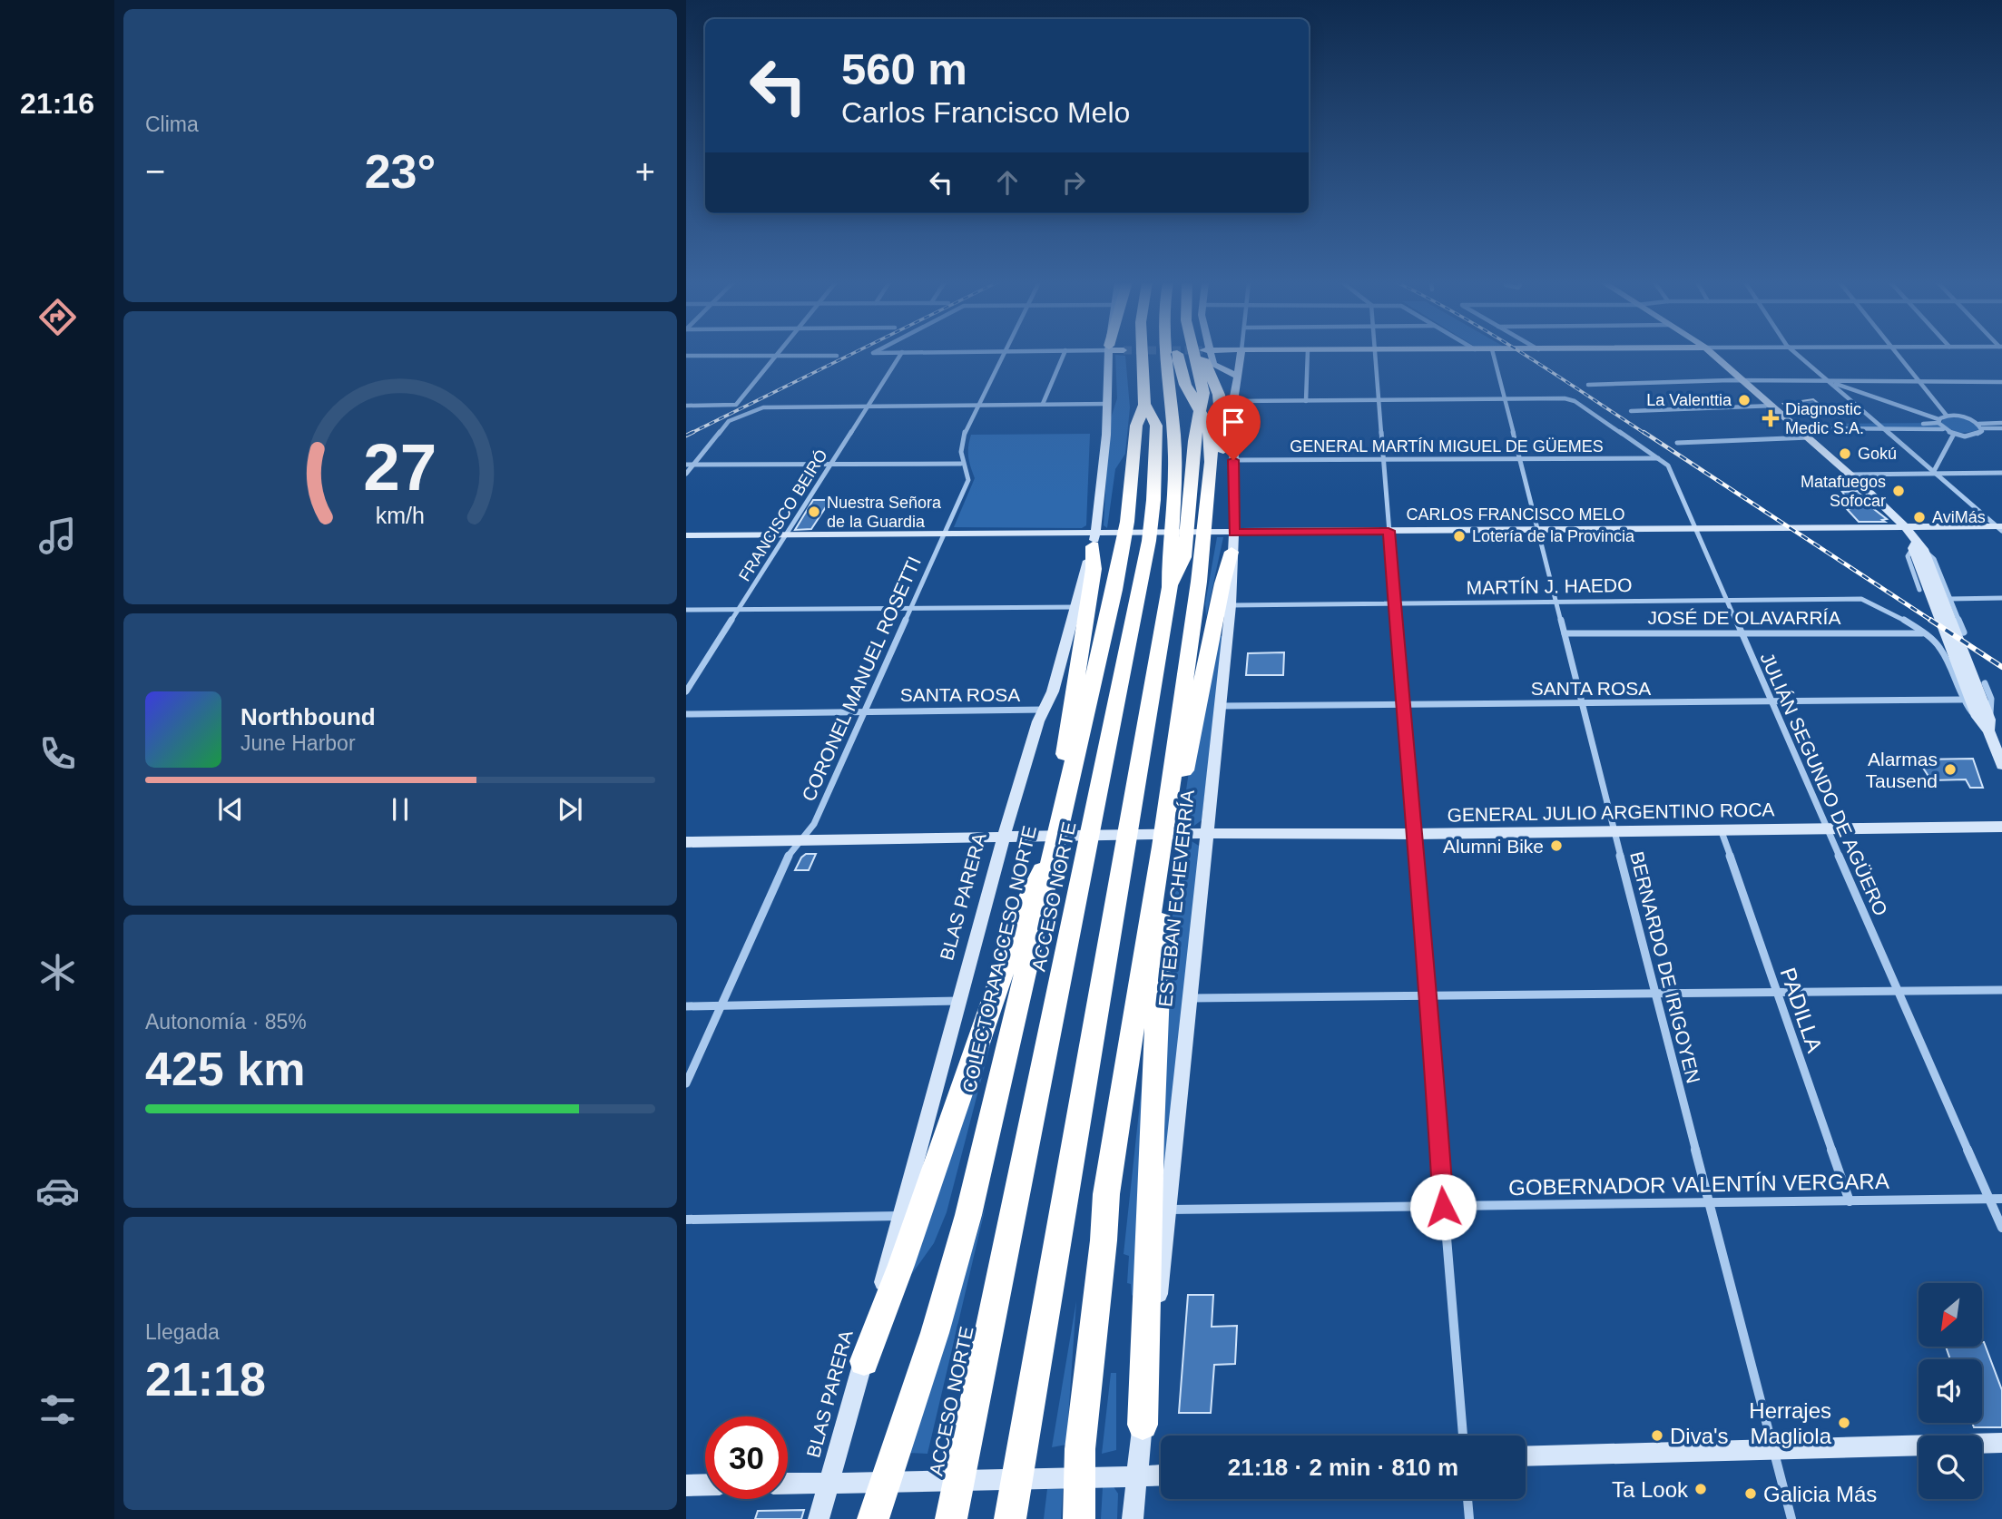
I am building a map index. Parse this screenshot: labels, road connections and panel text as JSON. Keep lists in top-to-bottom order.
{
  "streets": {
    "highway": ["ACCESO NORTE", "COLECTORA ACCESO NORTE"],
    "street": [
      "GENERAL MARTÍN MIGUEL DE GÜEMES",
      "CARLOS FRANCISCO MELO",
      "FRANCISCO BEIRÓ",
      "MARTÍN J. HAEDO",
      "JOSÉ DE OLAVARRÍA",
      "CORONEL MANUEL ROSETTI",
      "SANTA ROSA",
      "JULIÁN SEGUNDO DE AGÜERO",
      "GENERAL JULIO ARGENTINO ROCA",
      "BLAS PARERA",
      "ESTEBAN ECHEVERRÍA",
      "BERNARDO DE IRIGOYEN",
      "PADILLA",
      "GOBERNADOR VALENTÍN VERGARA"
    ]
  },
  "crossings": [
    ["GENERAL MARTÍN MIGUEL DE GÜEMES", "JULIÁN SEGUNDO DE AGÜERO"],
    ["GENERAL MARTÍN MIGUEL DE GÜEMES", "ESTEBAN ECHEVERRÍA"],
    ["GENERAL MARTÍN MIGUEL DE GÜEMES", "BERNARDO DE IRIGOYEN"],
    ["CARLOS FRANCISCO MELO", "FRANCISCO BEIRÓ"],
    ["CARLOS FRANCISCO MELO", "CORONEL MANUEL ROSETTI"],
    ["CARLOS FRANCISCO MELO", "JULIÁN SEGUNDO DE AGÜERO"],
    ["CARLOS FRANCISCO MELO", "BLAS PARERA"],
    ["CARLOS FRANCISCO MELO", "ESTEBAN ECHEVERRÍA"],
    ["CARLOS FRANCISCO MELO", "BERNARDO DE IRIGOYEN"],
    ["MARTÍN J. HAEDO", "JOSÉ DE OLAVARRÍA"],
    ["MARTÍN J. HAEDO", "JULIÁN SEGUNDO DE AGÜERO"],
    ["MARTÍN J. HAEDO", "ESTEBAN ECHEVERRÍA"],
    ["MARTÍN J. HAEDO", "BERNARDO DE IRIGOYEN"],
    ["JOSÉ DE OLAVARRÍA", "JULIÁN SEGUNDO DE AGÜERO"],
    ["JOSÉ DE OLAVARRÍA", "BERNARDO DE IRIGOYEN"],
    ["CORONEL MANUEL ROSETTI", "SANTA ROSA"],
    ["CORONEL MANUEL ROSETTI", "GENERAL JULIO ARGENTINO ROCA"],
    ["SANTA ROSA", "JULIÁN SEGUNDO DE AGÜERO"],
    ["SANTA ROSA", "BLAS PARERA"],
    ["SANTA ROSA", "ESTEBAN ECHEVERRÍA"],
    ["SANTA ROSA", "BERNARDO DE IRIGOYEN"],
    ["JULIÁN SEGUNDO DE AGÜERO", "GENERAL JULIO ARGENTINO ROCA"],
    ["JULIÁN SEGUNDO DE AGÜERO", "BERNARDO DE IRIGOYEN"],
    ["JULIÁN SEGUNDO DE AGÜERO", "GOBERNADOR VALENTÍN VERGARA"],
    ["GENERAL JULIO ARGENTINO ROCA", "BLAS PARERA"],
    ["GENERAL JULIO ARGENTINO ROCA", "ESTEBAN ECHEVERRÍA"],
    ["GENERAL JULIO ARGENTINO ROCA", "BERNARDO DE IRIGOYEN"],
    ["GENERAL JULIO ARGENTINO ROCA", "PADILLA"],
    ["ACCESO NORTE", "COLECTORA ACCESO NORTE"],
    ["ESTEBAN ECHEVERRÍA", "GOBERNADOR VALENTÍN VERGARA"],
    ["BERNARDO DE IRIGOYEN", "GOBERNADOR VALENTÍN VERGARA"],
    ["PADILLA", "GOBERNADOR VALENTÍN VERGARA"]
  ],
  "places": {
    "other": [
      "La Valenttia",
      "Gokú",
      "Matafuegos Sofocar",
      "Nuestra Señora de la Guardia",
      "AviMás",
      "Lotería de la Provincia",
      "Alarmas Tausend",
      "Alumni Bike",
      "Herrajes Magliola",
      "Diva's",
      "Ta Look",
      "Galicia Más"
    ],
    "health": ["Diagnostic Medic S.A."]
  },
  "north": "bottom left",
  "page": {
    "tabs": "21:16",
    "tile": [
      "Clima",
      ["Autonomía · 85%", "425 km"],
      ["Llegada", "21:18"]
    ],
    "turn": ["560 m", "Carlos Francisco Melo"],
    "heat": ["−", "23°", "+"],
    "song": ["Northbound", "June Harbor"],
    "limit": "30",
    "trip": "21:18 · 2 min · 810 m",
    "gauge": ["27", "km/h"]
  }
}
